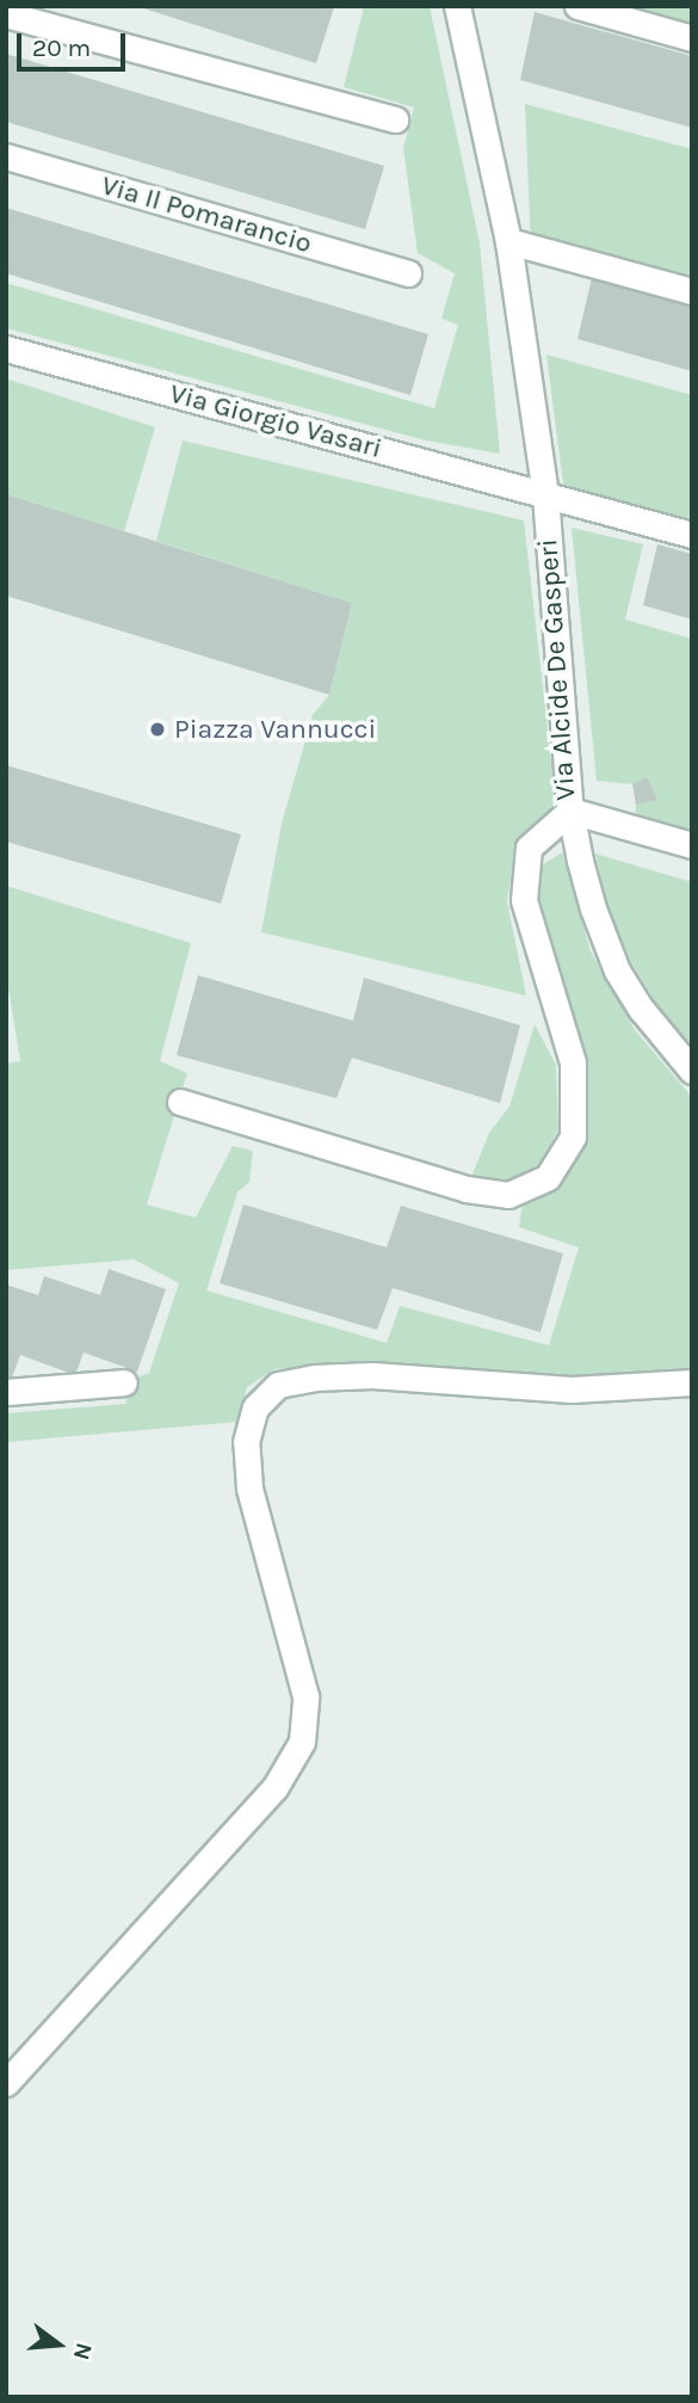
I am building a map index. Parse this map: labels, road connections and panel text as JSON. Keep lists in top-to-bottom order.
{
  "streets": {
    "street": ["Via Il Pomarancio", "Via Giorgio Vasari", "Via Alcide De Gasperi"]
  },
  "crossings": [
    ["Via Giorgio Vasari", "Via Alcide De Gasperi"]
  ],
  "places": ["Piazza Vannucci"],
  "scale_bar": "20 m",
  "north": "right"
}
